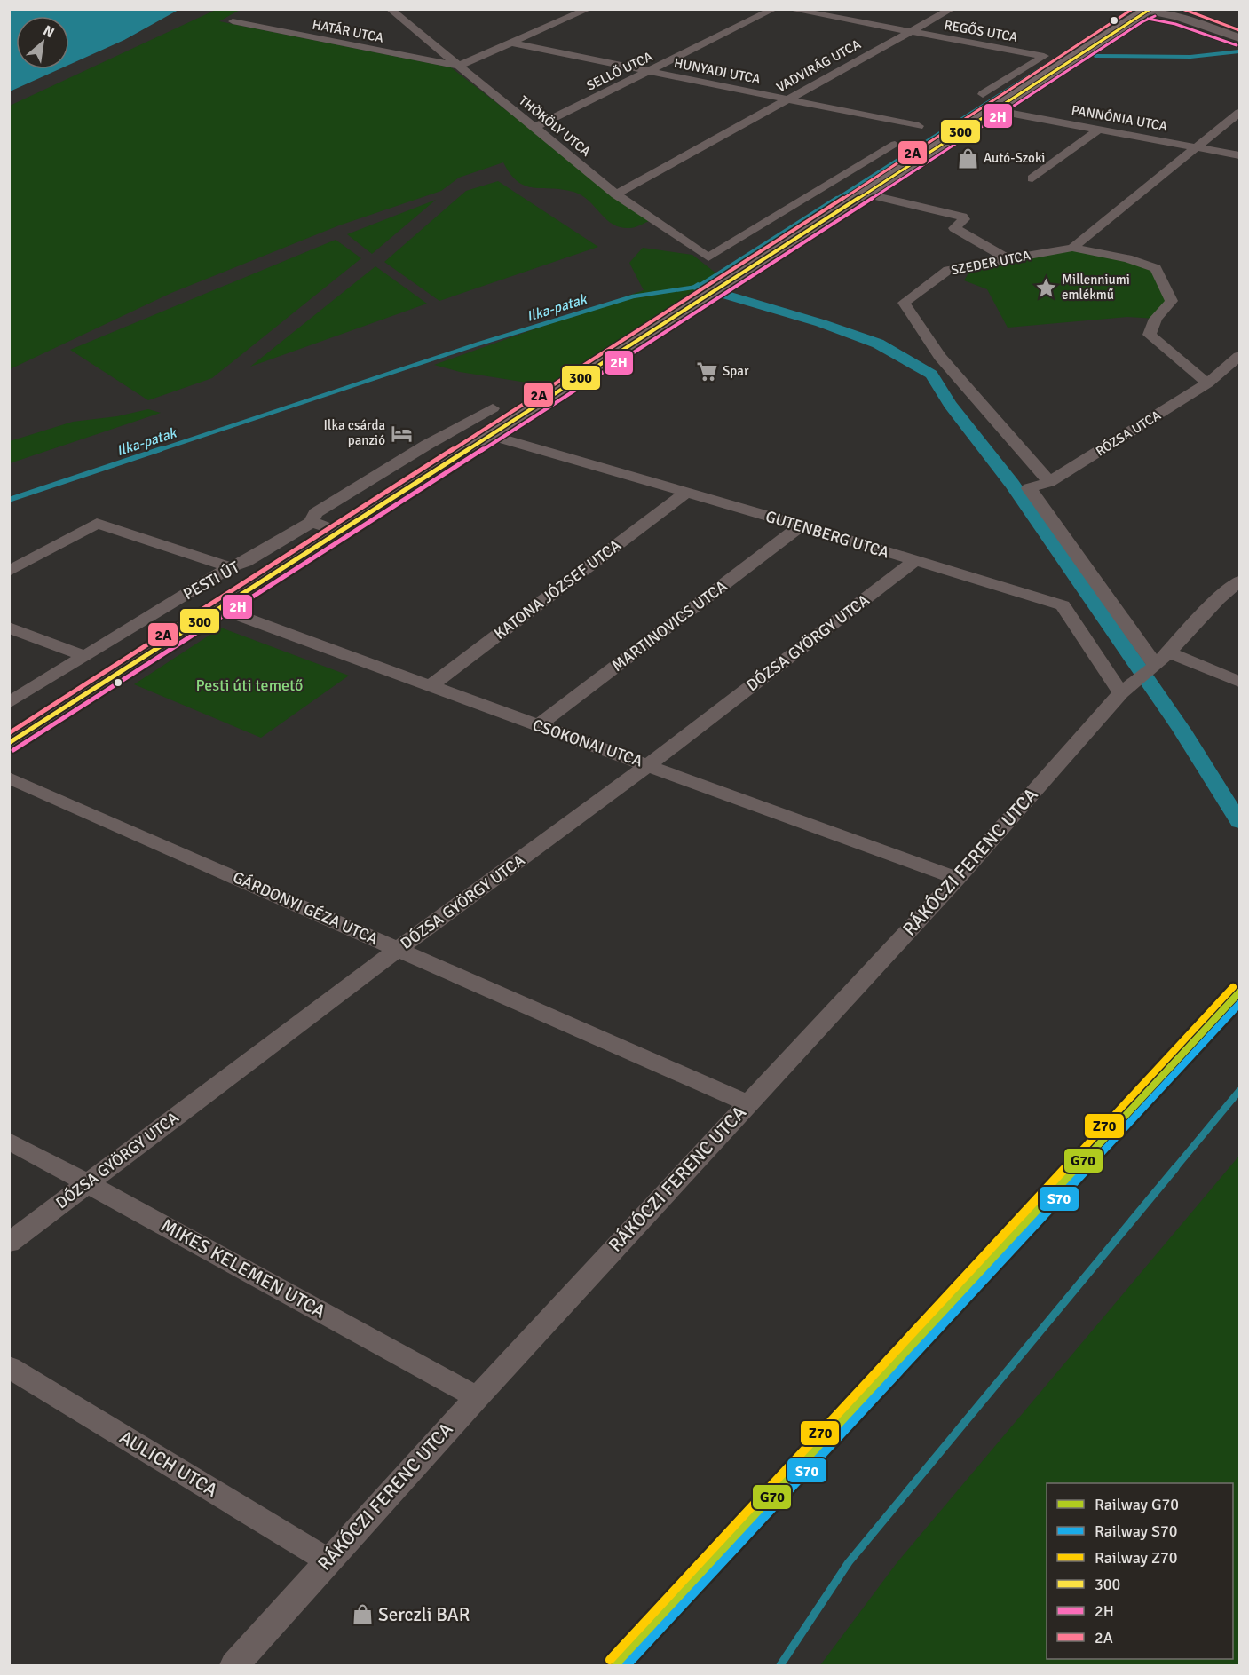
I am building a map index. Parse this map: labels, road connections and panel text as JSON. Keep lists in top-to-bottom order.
{
  "streets": {
    "main road": ["PESTI ÚT"],
    "street": [
      "HATÁR UTCA",
      "REGŐS UTCA",
      "VADVIRÁG UTCA",
      "SELLŐ UTCA",
      "HUNYADI UTCA",
      "PANNÓNIA UTCA",
      "THÖKÖLY UTCA",
      "SZEDER UTCA",
      "RÓZSA UTCA",
      "GUTENBERG UTCA",
      "KATONA JÓZSEF UTCA",
      "MARTINOVICS UTCA",
      "DÓZSA GYÖRGY UTCA",
      "CSOKONAI UTCA",
      "RÁKÓCZI FERENC UTCA",
      "GÁRDONYI GÉZA UTCA",
      "MIKES KELEMEN UTCA",
      "AULICH UTCA"
    ]
  },
  "crossings": [
    ["HATÁR UTCA", "THÖKÖLY UTCA"],
    ["REGŐS UTCA", "VADVIRÁG UTCA"],
    ["VADVIRÁG UTCA", "HUNYADI UTCA"],
    ["VADVIRÁG UTCA", "THÖKÖLY UTCA"],
    ["SELLŐ UTCA", "HUNYADI UTCA"],
    ["SELLŐ UTCA", "THÖKÖLY UTCA"],
    ["PANNÓNIA UTCA", "SZEDER UTCA"],
    ["PANNÓNIA UTCA", "PESTI ÚT"],
    ["SZEDER UTCA", "RÓZSA UTCA"],
    ["RÓZSA UTCA", "RÁKÓCZI FERENC UTCA"],
    ["GUTENBERG UTCA", "PESTI ÚT"],
    ["GUTENBERG UTCA", "KATONA JÓZSEF UTCA"],
    ["GUTENBERG UTCA", "MARTINOVICS UTCA"],
    ["GUTENBERG UTCA", "DÓZSA GYÖRGY UTCA"],
    ["GUTENBERG UTCA", "RÁKÓCZI FERENC UTCA"],
    ["PESTI ÚT", "CSOKONAI UTCA"],
    ["KATONA JÓZSEF UTCA", "CSOKONAI UTCA"],
    ["MARTINOVICS UTCA", "CSOKONAI UTCA"],
    ["DÓZSA GYÖRGY UTCA", "CSOKONAI UTCA"],
    ["DÓZSA GYÖRGY UTCA", "GÁRDONYI GÉZA UTCA"],
    ["DÓZSA GYÖRGY UTCA", "MIKES KELEMEN UTCA"],
    ["CSOKONAI UTCA", "RÁKÓCZI FERENC UTCA"],
    ["RÁKÓCZI FERENC UTCA", "GÁRDONYI GÉZA UTCA"],
    ["RÁKÓCZI FERENC UTCA", "MIKES KELEMEN UTCA"],
    ["RÁKÓCZI FERENC UTCA", "AULICH UTCA"]
  ],
  "water": ["Ilka-patak"],
  "parks": ["Pesti úti temető"],
  "places": {
    "shop": ["Autó-Szoki", "Serczli BAR"],
    "place": ["Millenniumi emlékmű"],
    "supermarket": ["Spar"],
    "hotel": ["Ilka csárda panzió"]
  },
  "lines": [
    "transit line 300",
    "transit line 2A",
    "transit line 2H",
    "rail line Z70",
    "rail line G70",
    "rail line S70"
  ],
  "legend": [
    "Railway G70",
    "Railway S70",
    "Railway Z70",
    "300",
    "2H",
    "2A"
  ],
  "north": "top right"
}
